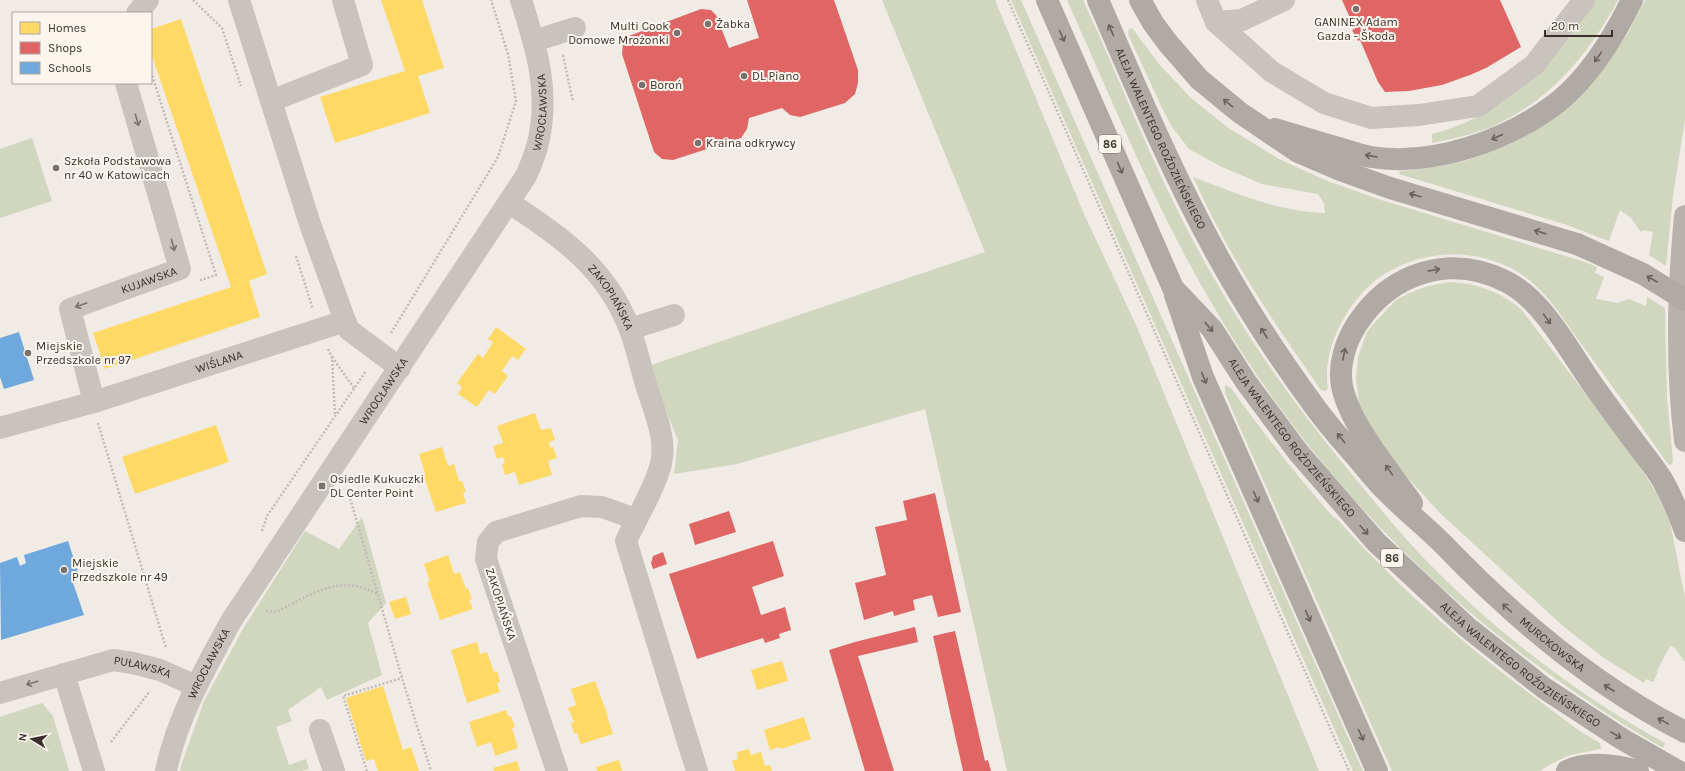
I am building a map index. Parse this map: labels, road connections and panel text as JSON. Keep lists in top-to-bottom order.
{
  "streets": {
    "highway": ["ALEJA WALENTEGO ROŹDZIEŃSKIEGO", "86", "MURCKOWSKA"],
    "street": [
      "WROCŁAWSKA",
      "KUJAWSKA",
      "ZAKOPIAŃSKA",
      "WIŚLANA",
      "PUŁAWSKA"
    ]
  },
  "crossings": [
    ["WROCŁAWSKA", "ZAKOPIAŃSKA"],
    ["WROCŁAWSKA", "PUŁAWSKA"],
    ["ALEJA WALENTEGO ROŹDZIEŃSKIEGO", "MURCKOWSKA"],
    ["KUJAWSKA", "WIŚLANA"]
  ],
  "one_way": ["MURCKOWSKA"],
  "places": {
    "other": [
      "GANINEX Adam Gazda - Škoda",
      "Żabka",
      "Multi Cook Domowe Mrożonki",
      "DL Piano",
      "Boroń",
      "Kraina odkrywcy",
      "Szkoła Podstawowa nr 40 w Katowicach",
      "Miejskie Przedszkole nr 97",
      "Miejskie Przedszkole nr 49"
    ],
    "transit": ["Osiedle Kukuczki DL Center Point"]
  },
  "legend": ["Homes", "Shops", "Schools"],
  "scale_bar": "20 m",
  "north": "left"
}
